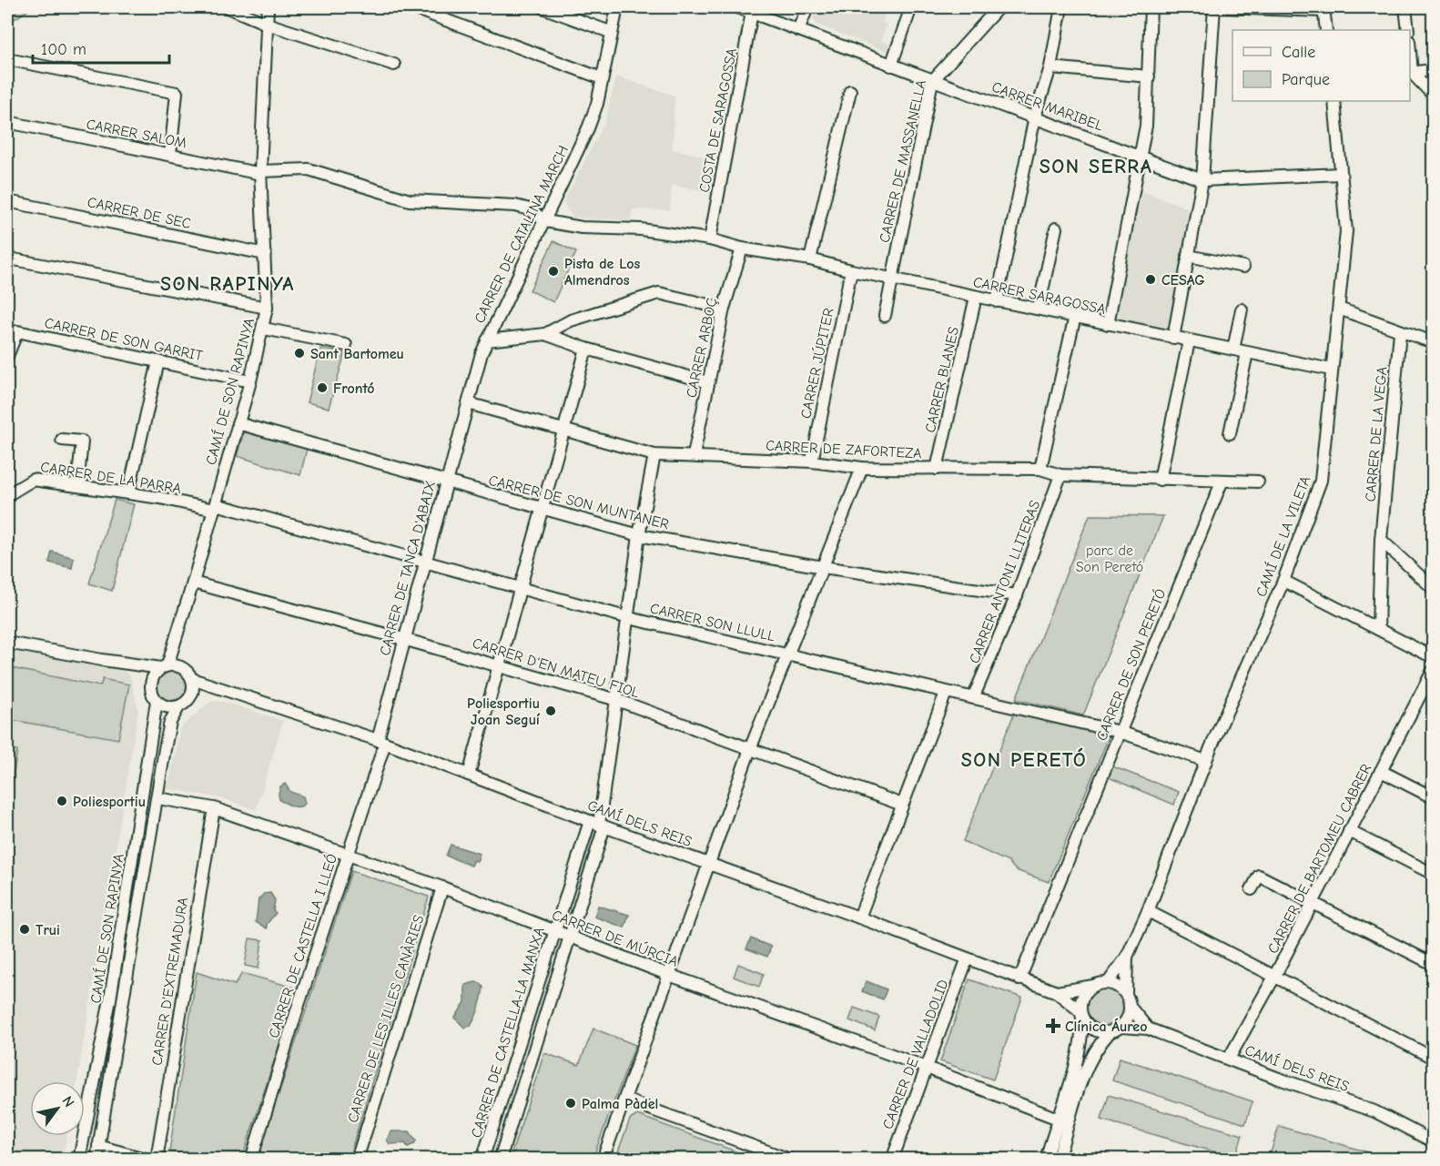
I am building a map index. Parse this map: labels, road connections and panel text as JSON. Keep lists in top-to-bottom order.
{
  "streets": {
    "street": [
      "CARRER MARIBEL",
      "COSTA DE SARAGOSSA",
      "CARRER SALOM",
      "CARRER DE MASSANELLA",
      "CARRER DE SEC",
      "CARRER DE CATALINA MARCH",
      "CARRER SARAGOSSA",
      "CARRER DE SON GARRIT",
      "CARRER ARBOÇ",
      "CARRER JÚPITER",
      "CARRER BLANES",
      "CAMÍ DE SON RAPINYA",
      "CARRER DE LA VEGA",
      "CARRER DE ZAFORTEZA",
      "CARRER DE LA PARRA",
      "CARRER DE SON MUNTANER",
      "CAMÍ DE LA VILETA",
      "CARRER DE TANCA D'ABAIX",
      "CARRER ANTONI LLITERAS",
      "CARRER SON LLULL",
      "CARRER DE SON PERETÓ",
      "CARRER D'EN MATEU FIOL",
      "CAMÍ DELS REIS",
      "CARRER DE BARTOMEU CABRER",
      "CARRER DE MÚRCIA",
      "CARRER DE CASTELLA I LLEÓ",
      "CARRER D'EXTREMADURA",
      "CARRER DE LES ILLES CANÀRIES",
      "CARRER DE CASTELLA-LA MANXA",
      "CARRER DE VALLADOLID"
    ]
  },
  "crossings": [
    ["CARRER MARIBEL", "COSTA DE SARAGOSSA"],
    ["CARRER MARIBEL", "CARRER DE MASSANELLA"],
    ["CARRER MARIBEL", "CAMÍ DE LA VILETA"],
    ["CARRER SALOM", "CARRER DE CATALINA MARCH"],
    ["CARRER SALOM", "CAMÍ DE SON RAPINYA"],
    ["CARRER DE MASSANELLA", "CARRER SARAGOSSA"],
    ["CARRER DE SEC", "CAMÍ DE SON RAPINYA"],
    ["CARRER DE CATALINA MARCH", "CARRER DE ZAFORTEZA"],
    ["CARRER DE CATALINA MARCH", "CARRER DE TANCA D'ABAIX"],
    ["CARRER SARAGOSSA", "CARRER ARBOÇ"],
    ["CARRER SARAGOSSA", "CARRER JÚPITER"],
    ["CARRER SARAGOSSA", "CARRER BLANES"],
    ["CARRER SARAGOSSA", "CAMÍ DE LA VILETA"],
    ["CARRER DE SON GARRIT", "CAMÍ DE SON RAPINYA"],
    ["CARRER ARBOÇ", "CARRER DE ZAFORTEZA"],
    ["CARRER JÚPITER", "CARRER DE ZAFORTEZA"],
    ["CARRER BLANES", "CARRER DE ZAFORTEZA"],
    ["CAMÍ DE SON RAPINYA", "CARRER DE LA PARRA"],
    ["CAMÍ DE SON RAPINYA", "CARRER DE SON MUNTANER"],
    ["CAMÍ DE SON RAPINYA", "CARRER SON LLULL"],
    ["CAMÍ DE SON RAPINYA", "CARRER D'EN MATEU FIOL"],
    ["CAMÍ DE SON RAPINYA", "CAMÍ DELS REIS"],
    ["CAMÍ DE SON RAPINYA", "CARRER DE MÚRCIA"],
    ["CARRER DE ZAFORTEZA", "CARRER DE TANCA D'ABAIX"],
    ["CARRER DE ZAFORTEZA", "CARRER ANTONI LLITERAS"],
    ["CARRER DE ZAFORTEZA", "CARRER DE SON PERETÓ"],
    ["CARRER DE LA PARRA", "CARRER SON LLULL"],
    ["CARRER DE SON MUNTANER", "CARRER DE TANCA D'ABAIX"],
    ["CARRER DE SON MUNTANER", "CARRER ANTONI LLITERAS"],
    ["CAMÍ DE LA VILETA", "CARRER SON LLULL"],
    ["CAMÍ DE LA VILETA", "CAMÍ DELS REIS"],
    ["CARRER DE TANCA D'ABAIX", "CARRER SON LLULL"],
    ["CARRER DE TANCA D'ABAIX", "CARRER D'EN MATEU FIOL"],
    ["CARRER DE TANCA D'ABAIX", "CAMÍ DELS REIS"],
    ["CARRER DE TANCA D'ABAIX", "CARRER DE CASTELLA I LLEÓ"],
    ["CARRER ANTONI LLITERAS", "CARRER SON LLULL"],
    ["CARRER SON LLULL", "CARRER DE SON PERETÓ"],
    ["CARRER DE SON PERETÓ", "CAMÍ DELS REIS"],
    ["CAMÍ DELS REIS", "CARRER DE BARTOMEU CABRER"],
    ["CAMÍ DELS REIS", "CARRER DE CASTELLA I LLEÓ"],
    ["CAMÍ DELS REIS", "CARRER DE CASTELLA-LA MANXA"],
    ["CAMÍ DELS REIS", "CARRER DE VALLADOLID"],
    ["CARRER DE MÚRCIA", "CARRER DE CASTELLA I LLEÓ"],
    ["CARRER DE MÚRCIA", "CARRER D'EXTREMADURA"],
    ["CARRER DE MÚRCIA", "CARRER DE LES ILLES CANÀRIES"],
    ["CARRER DE MÚRCIA", "CARRER DE CASTELLA-LA MANXA"],
    ["CARRER DE MÚRCIA", "CARRER DE VALLADOLID"]
  ],
  "districts": ["SON SERRA", "SON RAPINYA", "SON PERETÓ"],
  "parks": ["parc de Son Peretó"],
  "places": {
    "other": [
      "Pista de Los Almendros",
      "CESAG",
      "Sant Bartomeu",
      "Frontó",
      "Poliesportiu Joan Seguí",
      "Poliesportiu",
      "Trui",
      "Palma Pàdel"
    ],
    "health": ["Clínica Áureo"]
  },
  "legend": ["Calle", "Parque"],
  "scale_bar": "100 m",
  "north": "top right"
}
